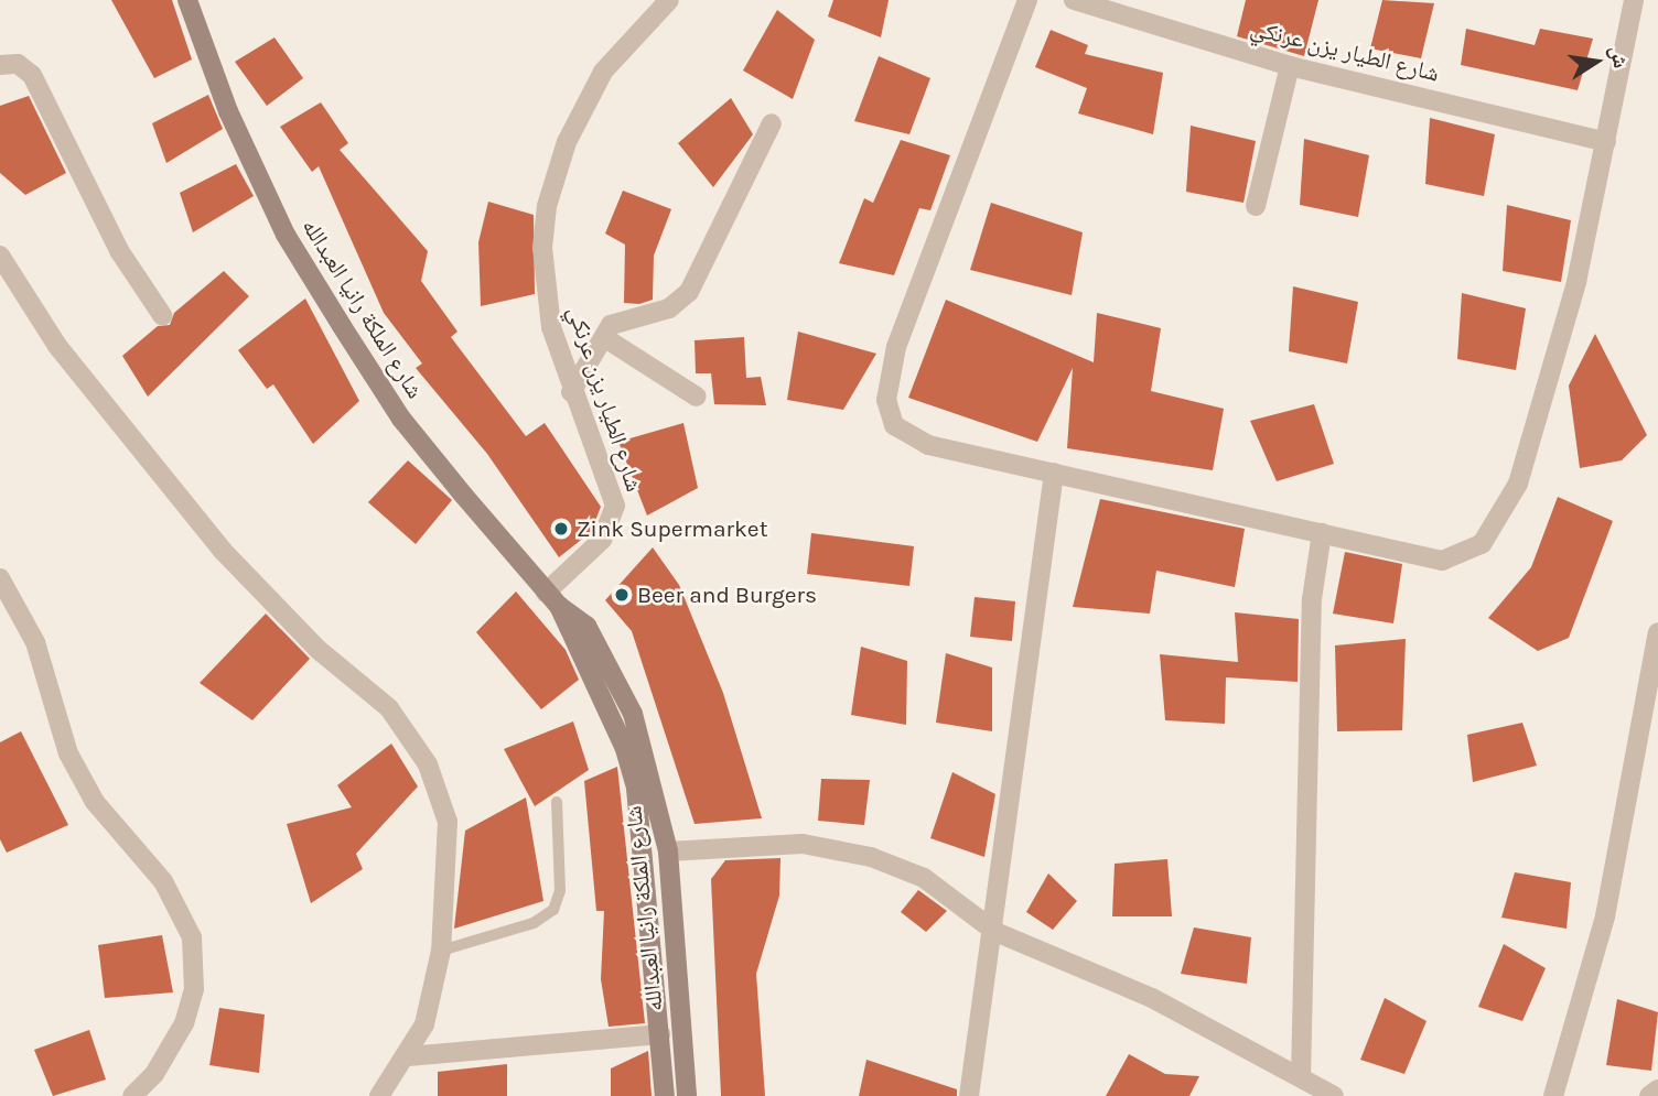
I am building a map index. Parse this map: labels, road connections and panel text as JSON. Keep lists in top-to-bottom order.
{
  "streets": {
    "main road": ["شارع الملكة رانيا العبدالله"],
    "street": ["شارع الطيار يزن عرنكي"]
  },
  "crossings": [
    ["شارع الطيار يزن عرنكي", "شارع الملكة رانيا العبدالله"]
  ],
  "places": ["Zink Supermarket", "Beer and Burgers"],
  "north": "right"
}
